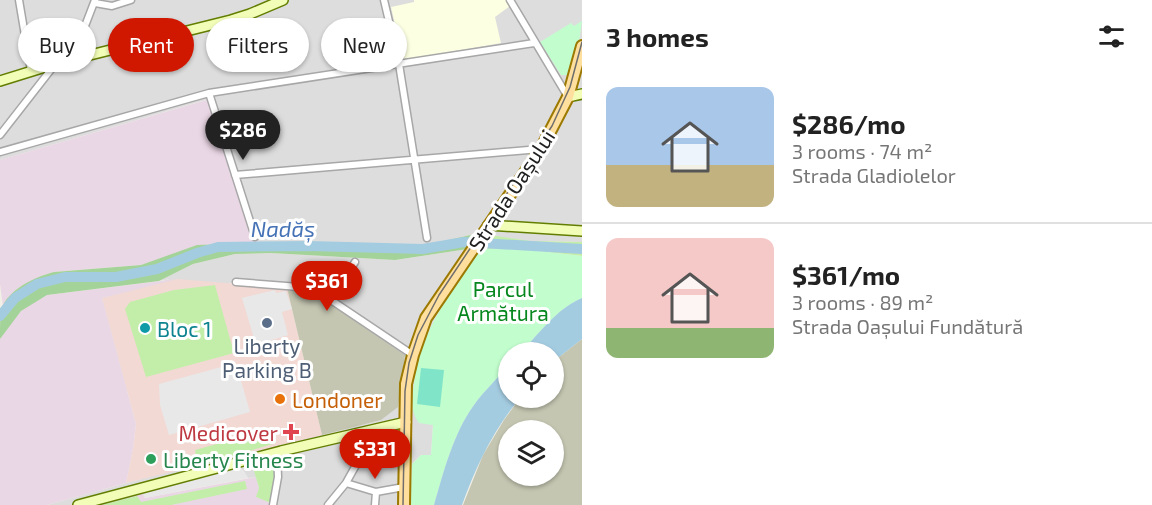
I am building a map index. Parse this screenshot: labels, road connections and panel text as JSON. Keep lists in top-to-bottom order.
{
  "streets": {
    "main road": ["Strada Oașului"]
  },
  "water": ["Nadăș"],
  "parks": ["Parcul Armătura"],
  "places": {
    "other": [
      "Liberty Parking B",
      "Bloc 1",
      "Londoner",
      "Liberty Fitness"
    ],
    "health": ["Medicover"]
  },
  "page": {
    "heading": "3 homes",
    "chip": [
      "Buy",
      "Rent",
      "Filters",
      "New"
    ],
    "list": [
      {
        "name": "$286/mo",
        "note": "3 rooms · 74 m² · Strada Gladiolelor"
      },
      {
        "name": "$361/mo",
        "note": "3 rooms · 89 m² · Strada Oașului Fundătură"
      }
    ],
    "price": ["$286", "$361", "$331"]
  }
}
